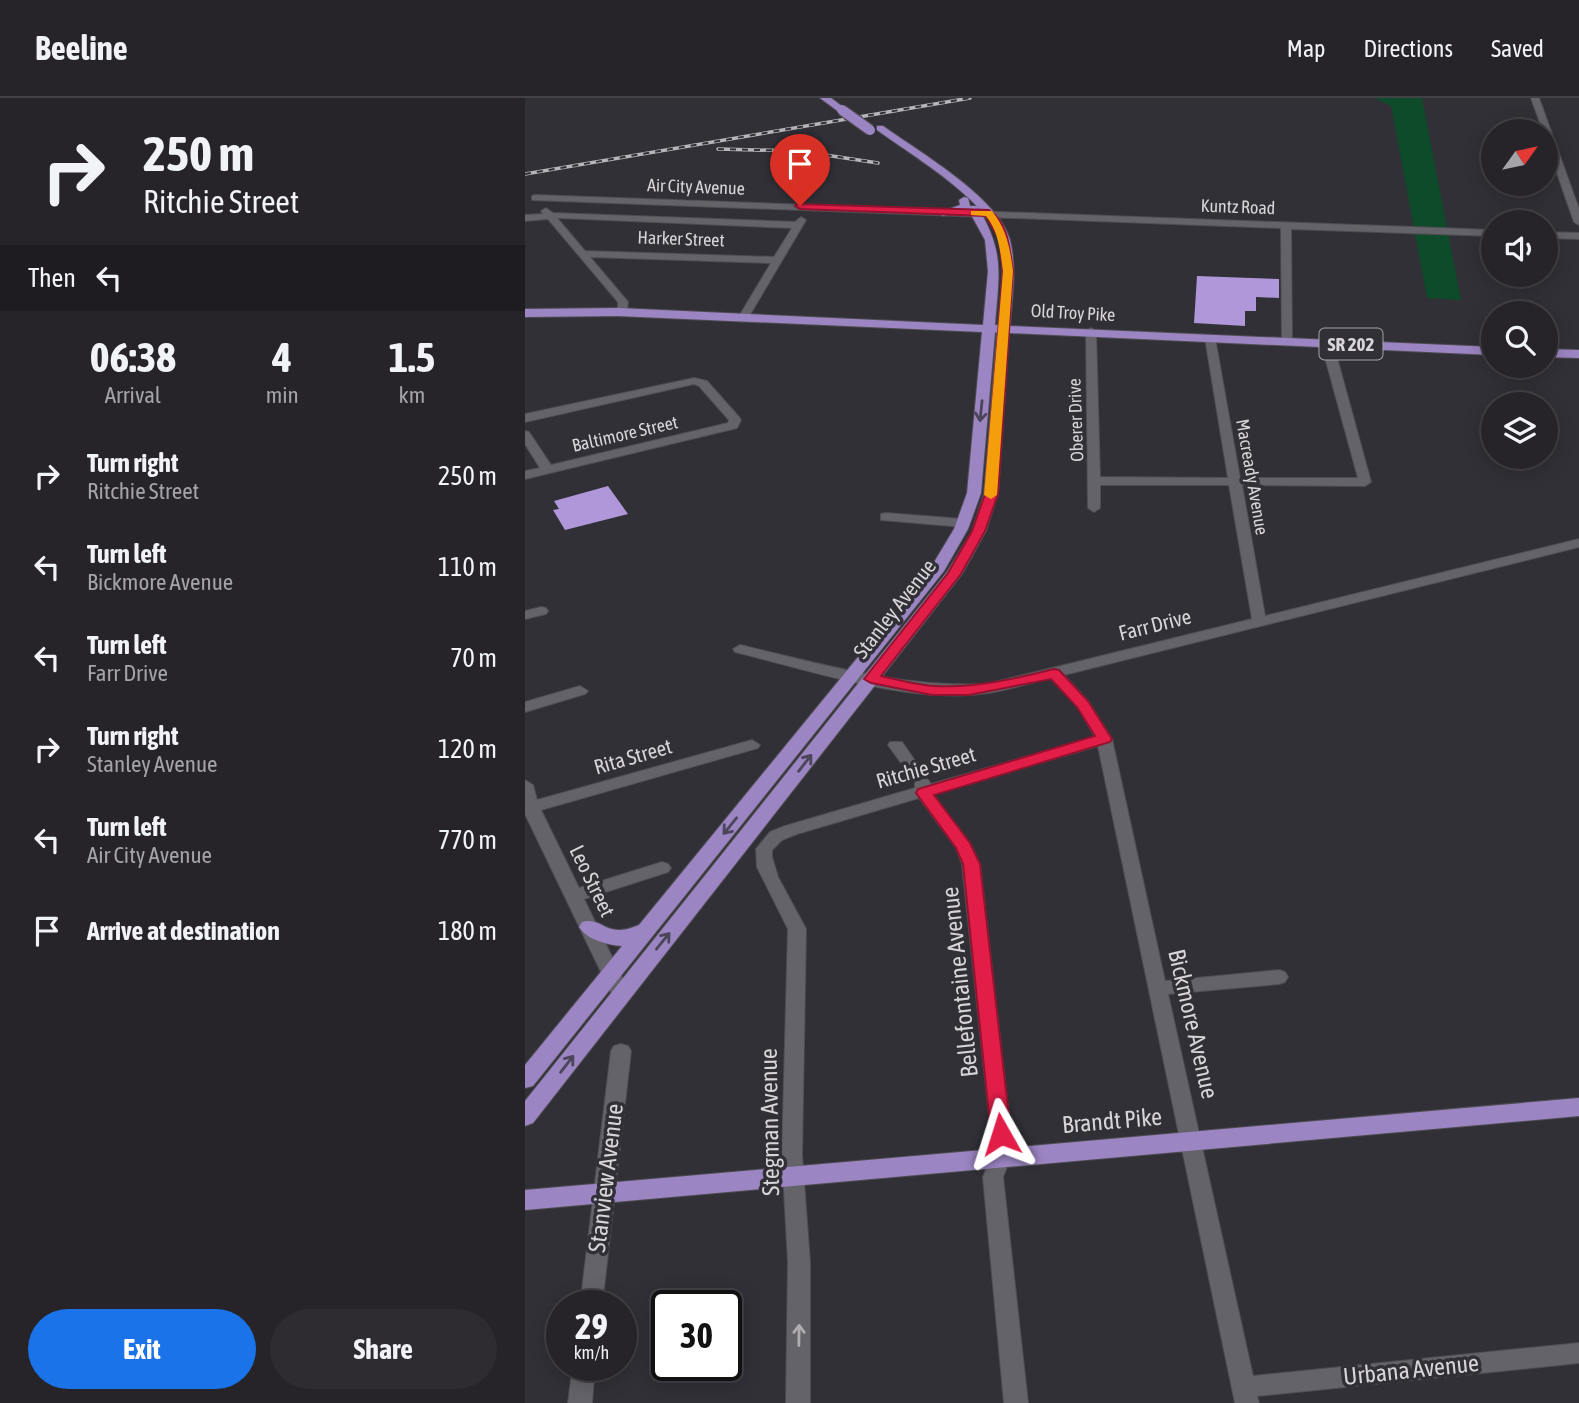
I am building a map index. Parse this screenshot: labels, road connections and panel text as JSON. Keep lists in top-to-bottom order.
{
  "streets": {
    "main road": [
      "Old Troy Pike",
      "SR 202",
      "Stanley Avenue",
      "Brandt Pike"
    ],
    "street": [
      "Air City Avenue",
      "Kuntz Road",
      "Harker Street",
      "Oberer Drive",
      "Baltimore Street",
      "Macready Avenue",
      "Farr Drive",
      "Rita Street",
      "Ritchie Street",
      "Leo Street",
      "Bellefontaine Avenue",
      "Bickmore Avenue",
      "Stegman Avenue",
      "Stanview Avenue",
      "Urbana Avenue"
    ]
  },
  "crossings": [
    ["Air City Avenue", "Kuntz Road"],
    ["Air City Avenue", "Stanley Avenue"],
    ["Kuntz Road", "Stanley Avenue"],
    ["Old Troy Pike", "Oberer Drive"],
    ["Old Troy Pike", "Macready Avenue"],
    ["Old Troy Pike", "Stanley Avenue"],
    ["Macready Avenue", "Farr Drive"],
    ["Stanley Avenue", "Farr Drive"],
    ["Stanley Avenue", "Leo Street"],
    ["Farr Drive", "Bickmore Avenue"],
    ["Rita Street", "Leo Street"],
    ["Ritchie Street", "Bellefontaine Avenue"],
    ["Ritchie Street", "Bickmore Avenue"],
    ["Ritchie Street", "Stegman Avenue"],
    ["Bellefontaine Avenue", "Brandt Pike"],
    ["Bickmore Avenue", "Brandt Pike"],
    ["Bickmore Avenue", "Urbana Avenue"],
    ["Brandt Pike", "Stegman Avenue"],
    ["Brandt Pike", "Stanview Avenue"]
  ],
  "one_way": ["Stegman Avenue"],
  "north": "top right",
  "page": {
    "header": "Beeline",
    "nav": ["Map", "Directions", "Saved"],
    "turn": ["250 m", "Ritchie Street"],
    "then": "Then",
    "eta": [
      "06:38",
      "Arrival",
      "4",
      "min",
      "1.5",
      "km"
    ],
    "list": [
      {
        "name": "Turn right",
        "note": "Ritchie Street",
        "value": "250 m"
      },
      {
        "name": "Turn left",
        "note": "Bickmore Avenue",
        "value": "110 m"
      },
      {
        "name": "Turn left",
        "note": "Farr Drive",
        "value": "70 m"
      },
      {
        "name": "Turn right",
        "note": "Stanley Avenue",
        "value": "120 m"
      },
      {
        "name": "Turn left",
        "note": "Air City Avenue",
        "value": "770 m"
      },
      {
        "name": "Arrive at destination",
        "value": "180 m"
      }
    ],
    "speed": "29 km/h",
    "limit": "30",
    "buttons": ["Exit", "Share"]
  }
}
